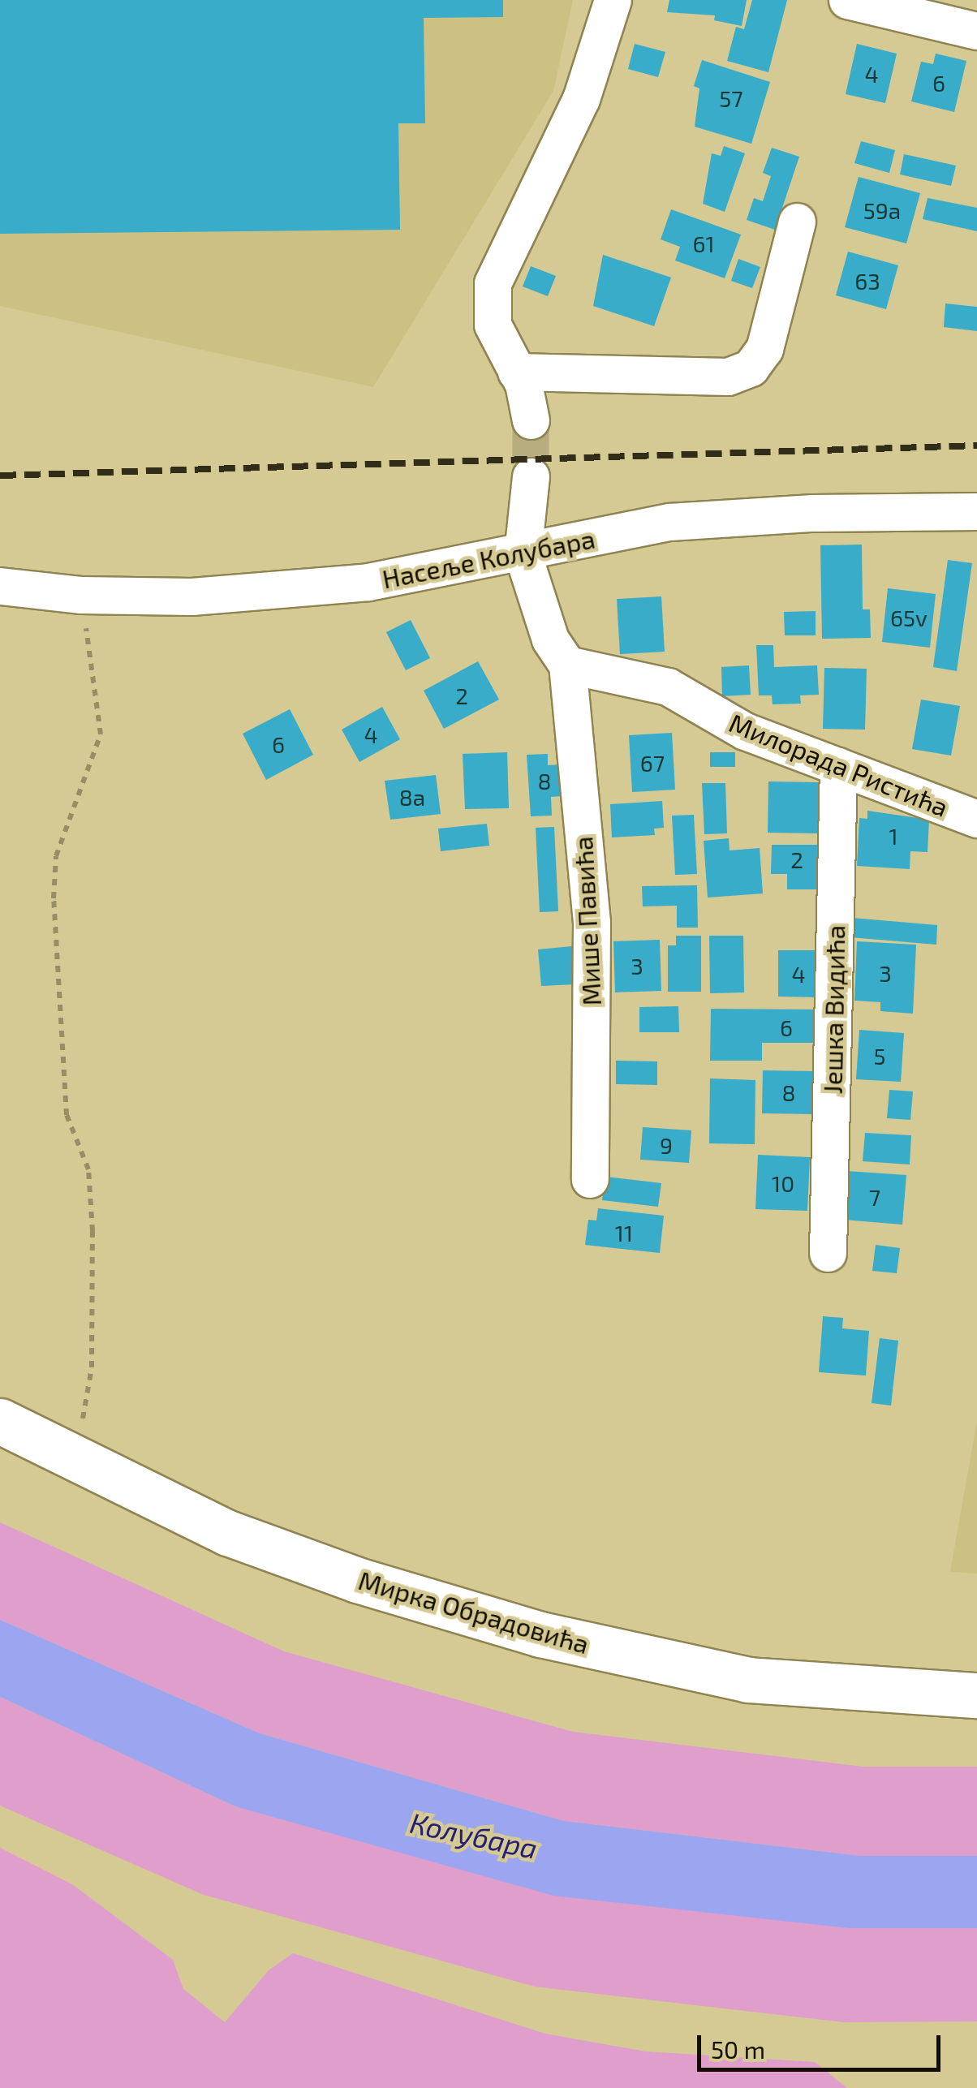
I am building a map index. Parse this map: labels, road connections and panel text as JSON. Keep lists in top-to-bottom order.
{
  "streets": {
    "street": [
      "Насеље Колубара",
      "Милорада Ристића",
      "Мише Павића",
      "Јешка Видића",
      "Мирка Обрадовића"
    ]
  },
  "crossings": [
    ["Милорада Ристића", "Мише Павића"],
    ["Милорада Ристића", "Јешка Видића"]
  ],
  "water": ["Колубара"],
  "house_numbers": [
    "4",
    "6",
    "57",
    "59a",
    "61",
    "63",
    "65v",
    "2",
    "4",
    "6",
    "67",
    "8",
    "8a",
    "1",
    "2",
    "3",
    "3",
    "4",
    "6",
    "5",
    "8",
    "9",
    "10",
    "7",
    "11"
  ],
  "scale_bar": "50 m"
}
